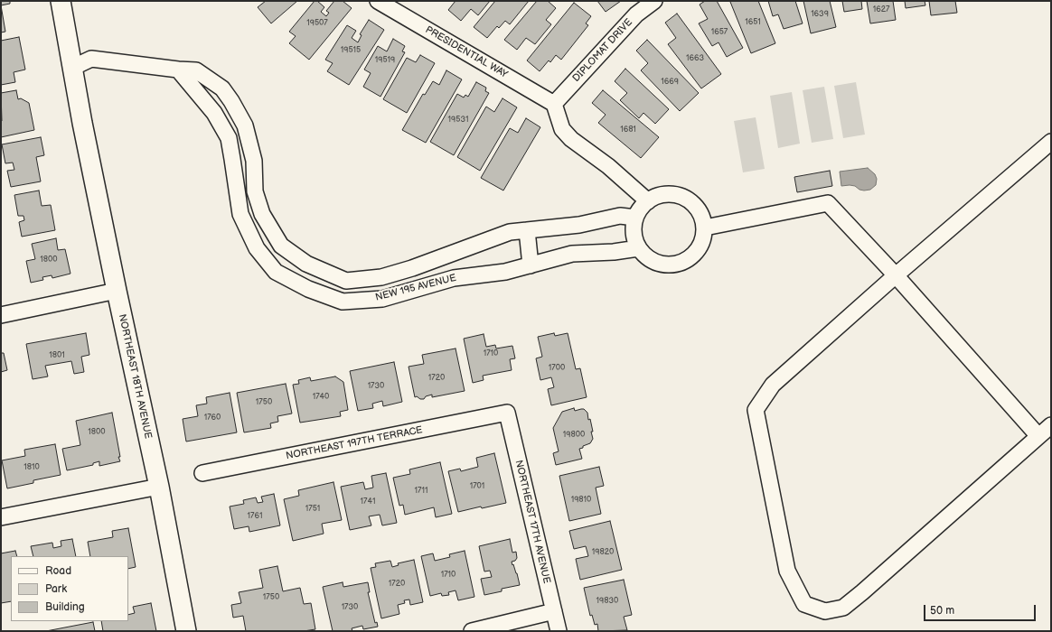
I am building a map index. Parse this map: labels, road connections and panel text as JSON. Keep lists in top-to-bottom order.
{
  "streets": {
    "street": [
      "DIPLOMAT DRIVE",
      "PRESIDENTIAL WAY",
      "NEW 195 AVENUE",
      "NORTHEAST 18TH AVENUE",
      "NORTHEAST 197TH TERRACE",
      "NORTHEAST 17TH AVENUE"
    ]
  },
  "crossings": [
    ["DIPLOMAT DRIVE", "PRESIDENTIAL WAY"],
    ["NEW 195 AVENUE", "NORTHEAST 18TH AVENUE"],
    ["NORTHEAST 197TH TERRACE", "NORTHEAST 17TH AVENUE"]
  ],
  "house_numbers": [
    "1627",
    "1639",
    "1651",
    "19507",
    "1657",
    "19515",
    "1663",
    "19519",
    "1669",
    "19531",
    "1681",
    "1800",
    "1710",
    "1801",
    "1700",
    "1720",
    "1730",
    "1740",
    "1750",
    "1760",
    "1800",
    "19800",
    "1810",
    "1701",
    "1711",
    "19810",
    "1741",
    "1751",
    "1761",
    "19820",
    "1710",
    "1720",
    "1750",
    "19830",
    "1730"
  ],
  "legend": ["Road", "Park", "Building"],
  "scale_bar": "50 m"
}
